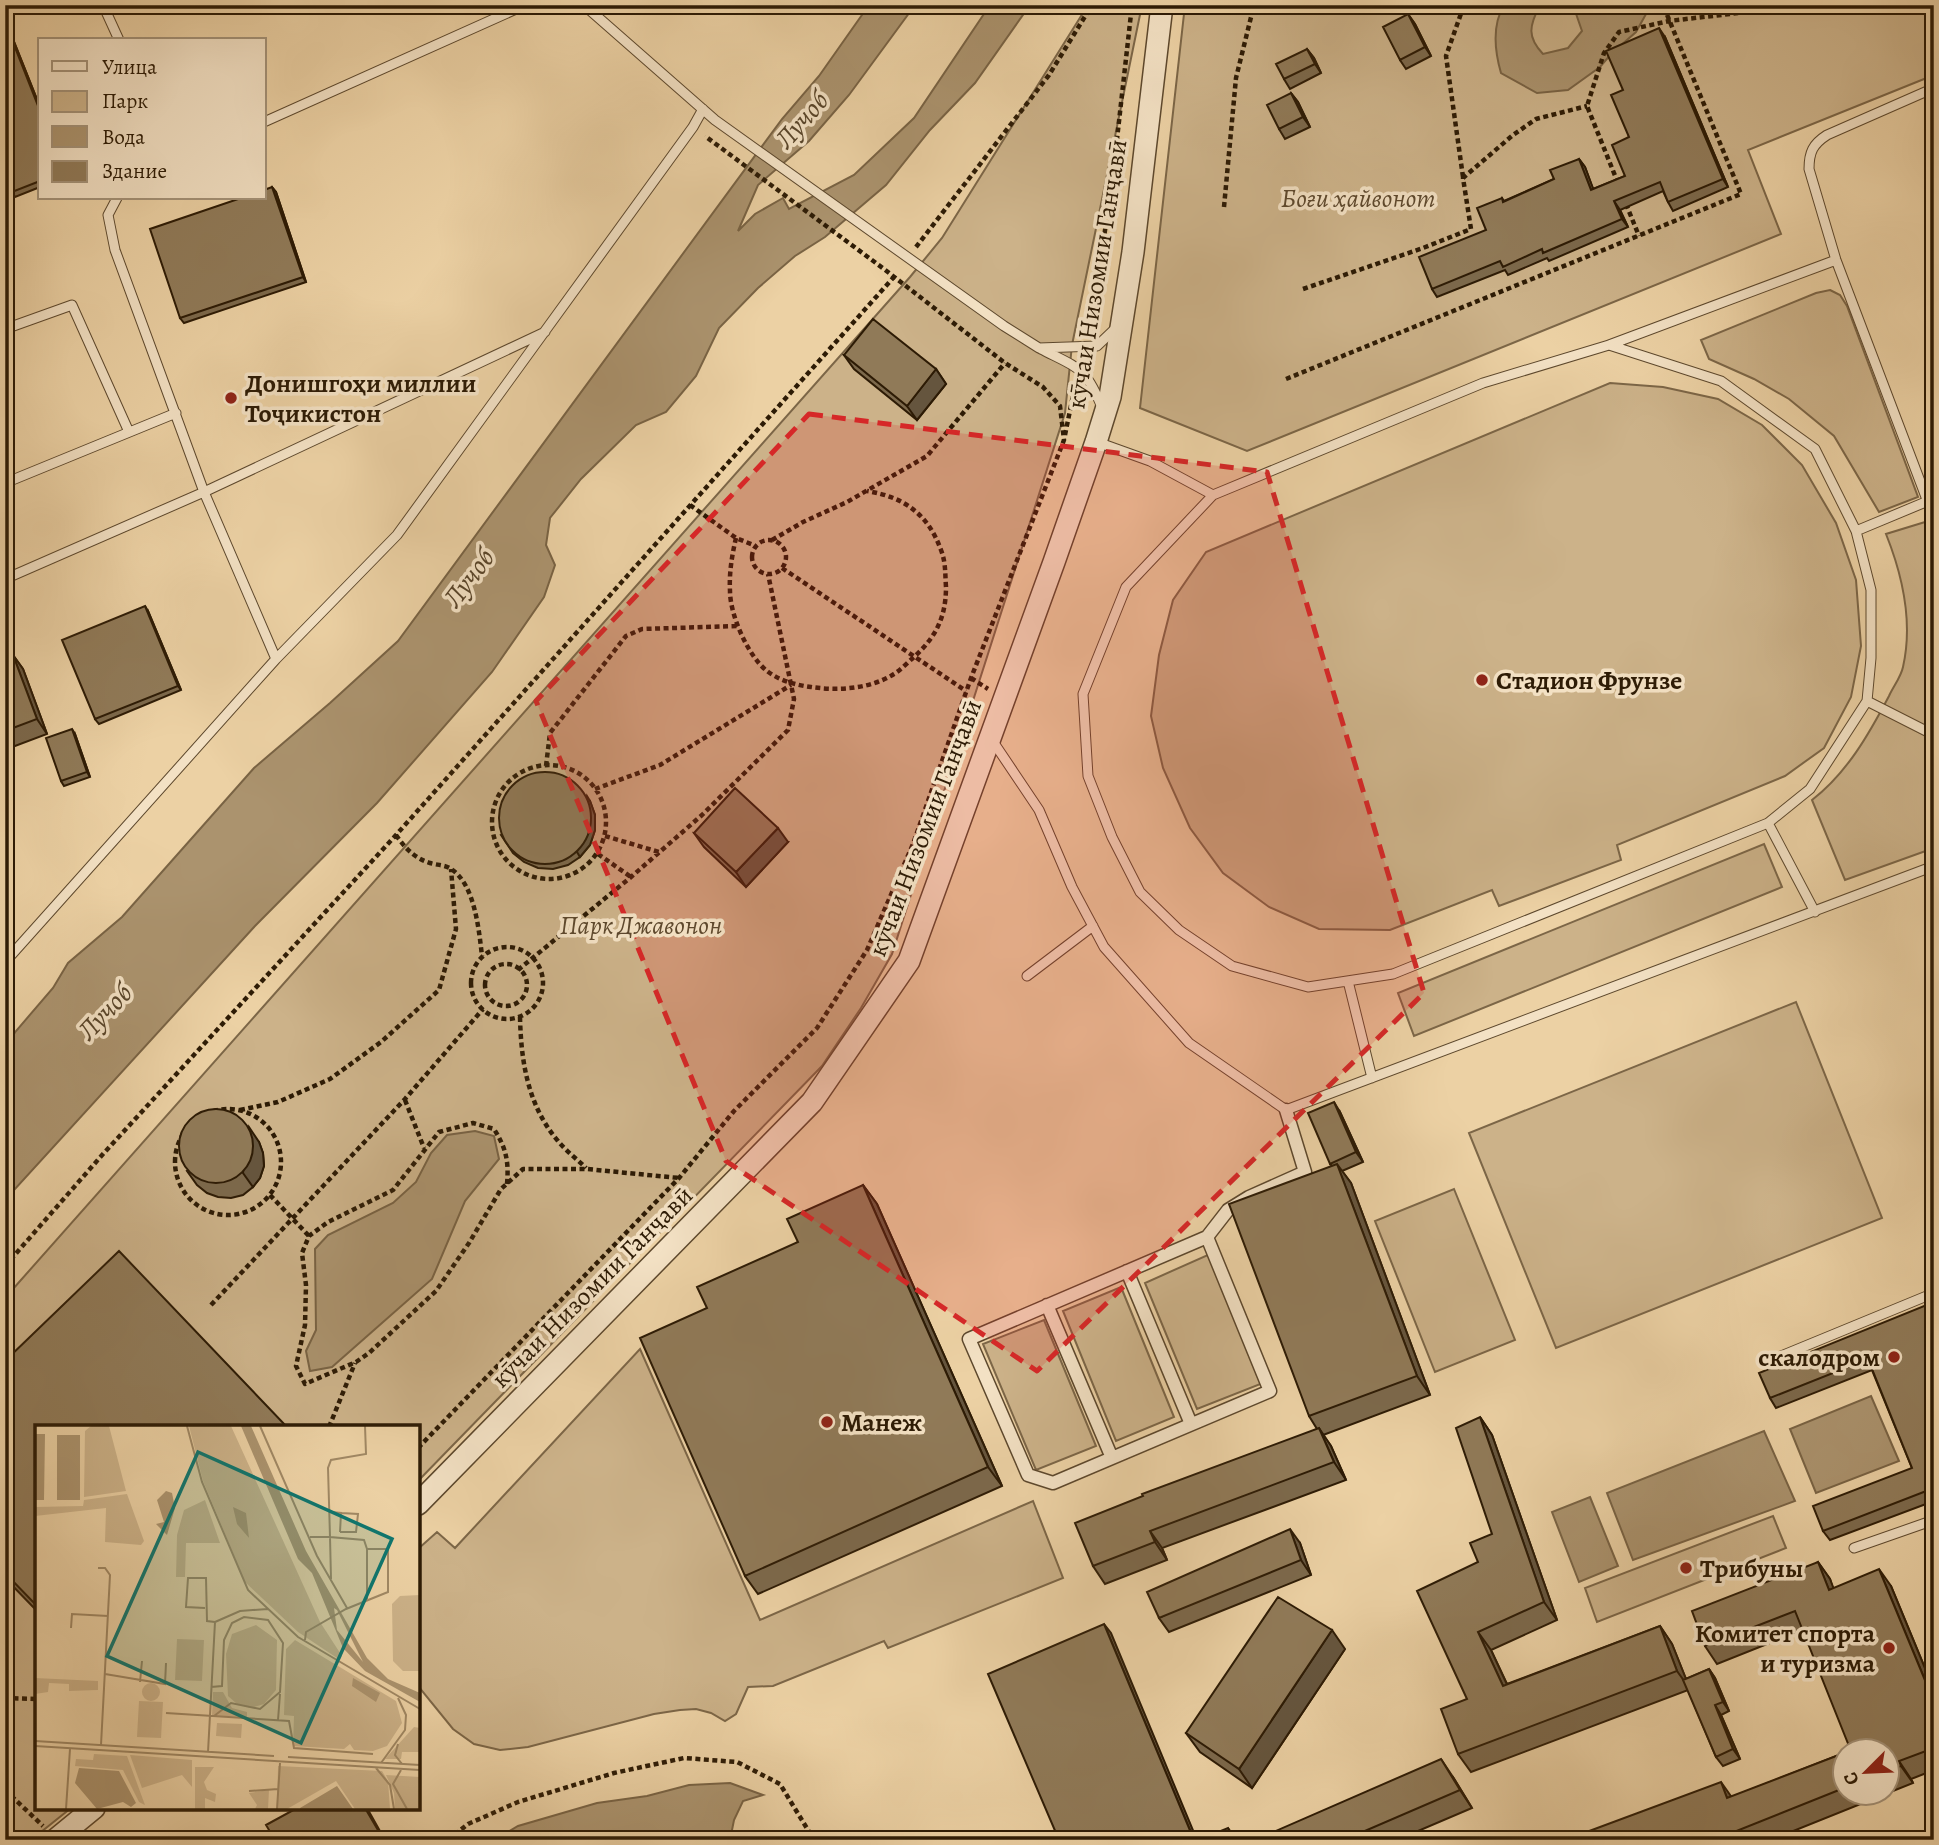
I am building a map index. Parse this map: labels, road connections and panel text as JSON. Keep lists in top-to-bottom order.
{
  "streets": {
    "street": ["кӯчаи Низомии Ганҷавӣ"]
  },
  "water": ["Лучоб"],
  "parks": ["Боғи ҳайвонот", "Парк Джавонон"],
  "places": [
    "Донишгоҳи миллии Тоҷикистон",
    "Стадион Фрунзе",
    "скалодром",
    "Манеж",
    "Трибуны",
    "Комитет спорта и туризма"
  ],
  "legend": [
    "Улица",
    "Парк",
    "Вода",
    "Здание"
  ],
  "north": "bottom left"
}
